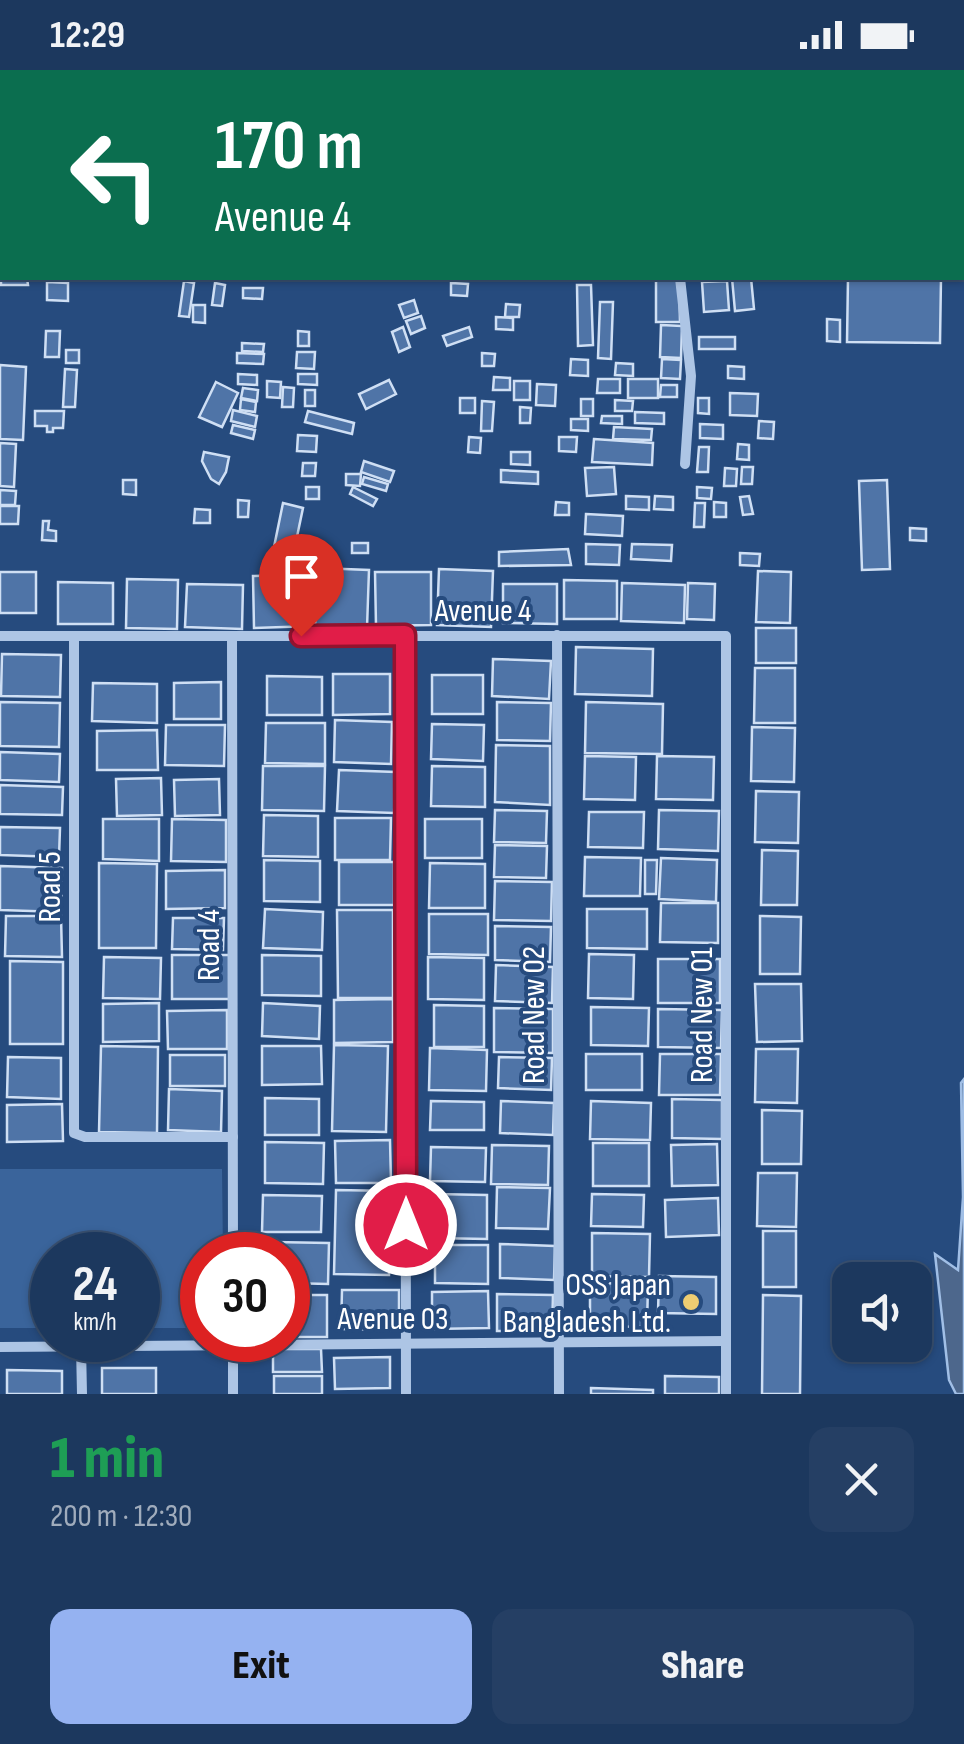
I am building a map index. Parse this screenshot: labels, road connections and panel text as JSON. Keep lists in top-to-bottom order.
{
  "streets": {
    "street": [
      "Avenue 4",
      "Road 5",
      "Road 4",
      "Road New 02",
      "Road New 01",
      "Avenue 03"
    ]
  },
  "crossings": [
    ["Avenue 4", "Road 5"],
    ["Avenue 4", "Road 4"],
    ["Avenue 4", "Road New 02"],
    ["Avenue 4", "Road New 01"],
    ["Road 5", "Road 4"],
    ["Road New 02", "Avenue 03"],
    ["Road New 01", "Avenue 03"]
  ],
  "places": ["OSS Japan Bangladesh Ltd."],
  "page": {
    "status": "12:29",
    "turn": ["170 m", "Avenue 4"],
    "speed": "24 km/h",
    "limit": "30",
    "heading": ["1 min", "200 m · 12:30"],
    "buttons": ["Exit", "Share"]
  }
}
